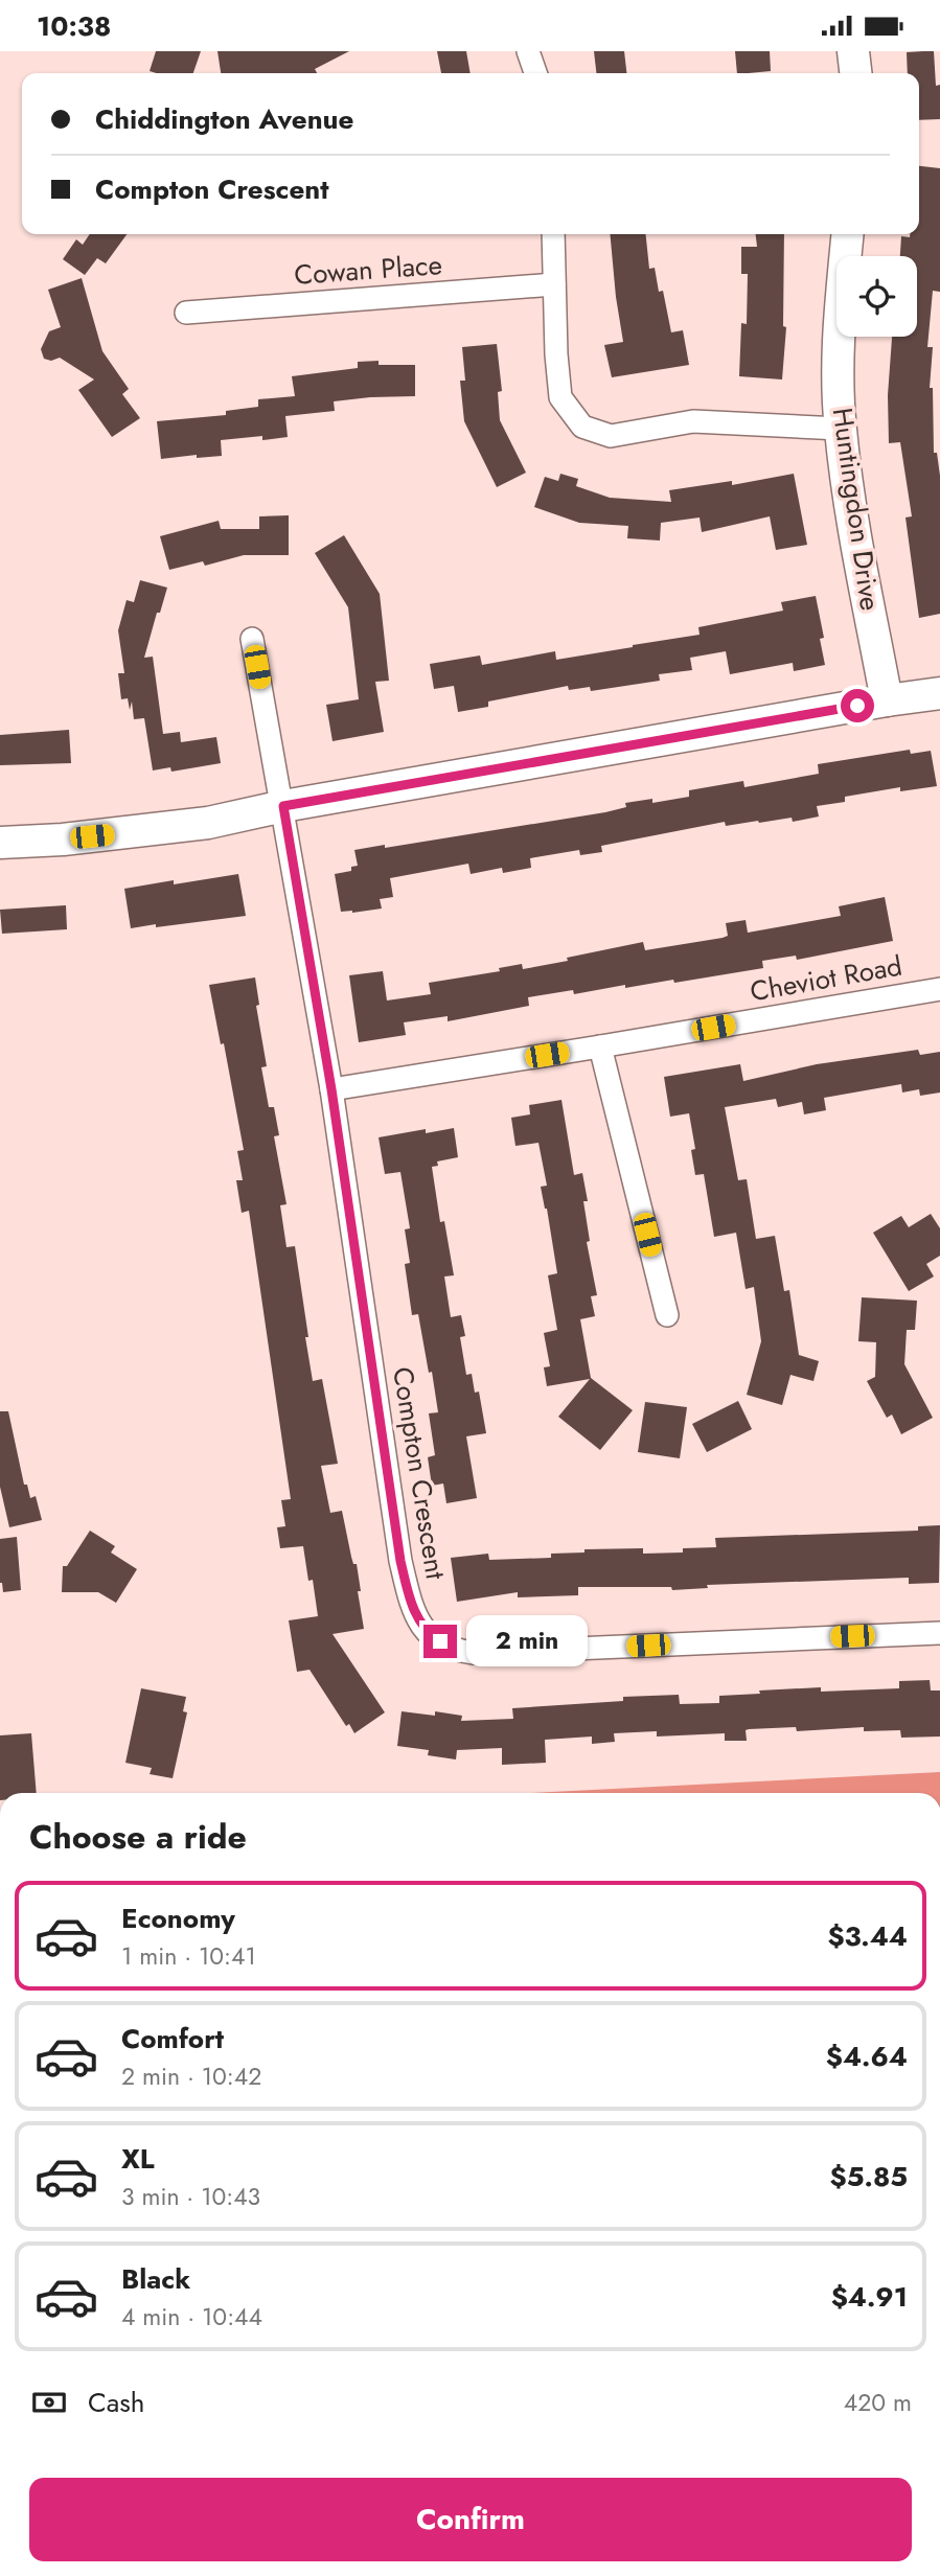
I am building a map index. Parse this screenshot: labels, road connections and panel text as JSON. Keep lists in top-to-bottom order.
{
  "streets": {
    "street": [
      "Cowan Place",
      "Huntingdon Drive",
      "Cheviot Road",
      "Compton Crescent"
    ]
  },
  "crossings": [
    ["Cheviot Road", "Compton Crescent"]
  ],
  "page": {
    "status": "10:38",
    "banner": ["Chiddington Avenue", "Compton Crescent"],
    "bubble": "2 min",
    "heading": "Choose a ride",
    "list": [
      {
        "name": "Economy",
        "note": "1 min · 10:41",
        "value": "$3.44"
      },
      {
        "name": "Comfort",
        "note": "2 min · 10:42",
        "value": "$4.64"
      },
      {
        "name": "XL",
        "note": "3 min · 10:43",
        "value": "$5.85"
      },
      {
        "name": "Black",
        "note": "4 min · 10:44",
        "value": "$4.91"
      }
    ],
    "pay": ["Cash", "420 m"],
    "buttons": "Confirm"
  }
}
